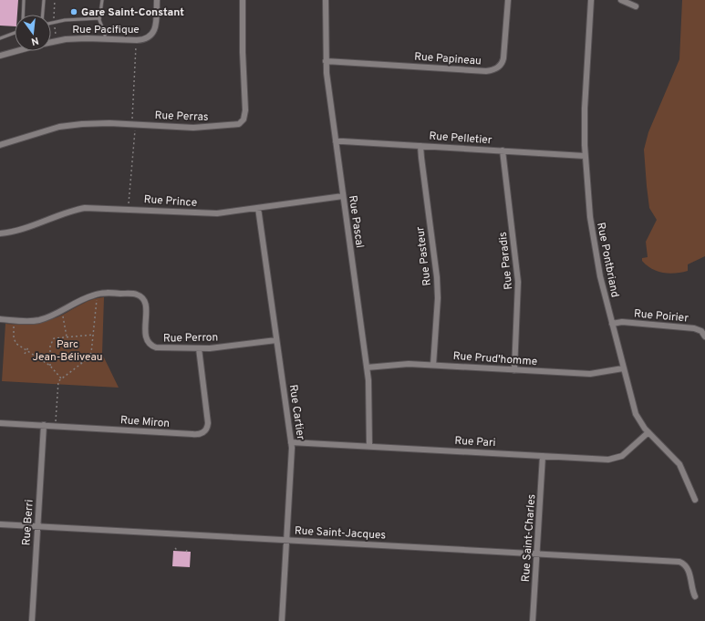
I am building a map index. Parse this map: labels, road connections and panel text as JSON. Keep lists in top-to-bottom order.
{
  "streets": {
    "street": [
      "Rue Pacifique",
      "Rue Papineau",
      "Rue Perras",
      "Rue Pelletier",
      "Rue Prince",
      "Rue Pascal",
      "Rue Pasteur",
      "Rue Pontbriand",
      "Rue Paradis",
      "Rue Poirier",
      "Rue Perron",
      "Rue Prud'homme",
      "Rue Cartier",
      "Rue Miron",
      "Rue Pari",
      "Rue Berri",
      "Rue Saint-Jacques",
      "Rue Saint-Charles"
    ]
  },
  "crossings": [
    ["Rue Papineau", "Rue Pascal"],
    ["Rue Pelletier", "Rue Pascal"],
    ["Rue Pelletier", "Rue Pasteur"],
    ["Rue Pelletier", "Rue Pontbriand"],
    ["Rue Pelletier", "Rue Paradis"],
    ["Rue Prince", "Rue Pascal"],
    ["Rue Prince", "Rue Cartier"],
    ["Rue Pascal", "Rue Prud'homme"],
    ["Rue Pascal", "Rue Pari"],
    ["Rue Pasteur", "Rue Prud'homme"],
    ["Rue Pontbriand", "Rue Poirier"],
    ["Rue Pontbriand", "Rue Prud'homme"],
    ["Rue Pontbriand", "Rue Pari"],
    ["Rue Paradis", "Rue Prud'homme"],
    ["Rue Perron", "Rue Cartier"],
    ["Rue Perron", "Rue Miron"],
    ["Rue Cartier", "Rue Pari"],
    ["Rue Cartier", "Rue Saint-Jacques"],
    ["Rue Miron", "Rue Berri"],
    ["Rue Pari", "Rue Saint-Charles"],
    ["Rue Berri", "Rue Saint-Jacques"],
    ["Rue Saint-Jacques", "Rue Saint-Charles"]
  ],
  "parks": ["Parc Jean-Béliveau"],
  "places": ["Gare Saint-Constant"],
  "north": "bottom"
}
